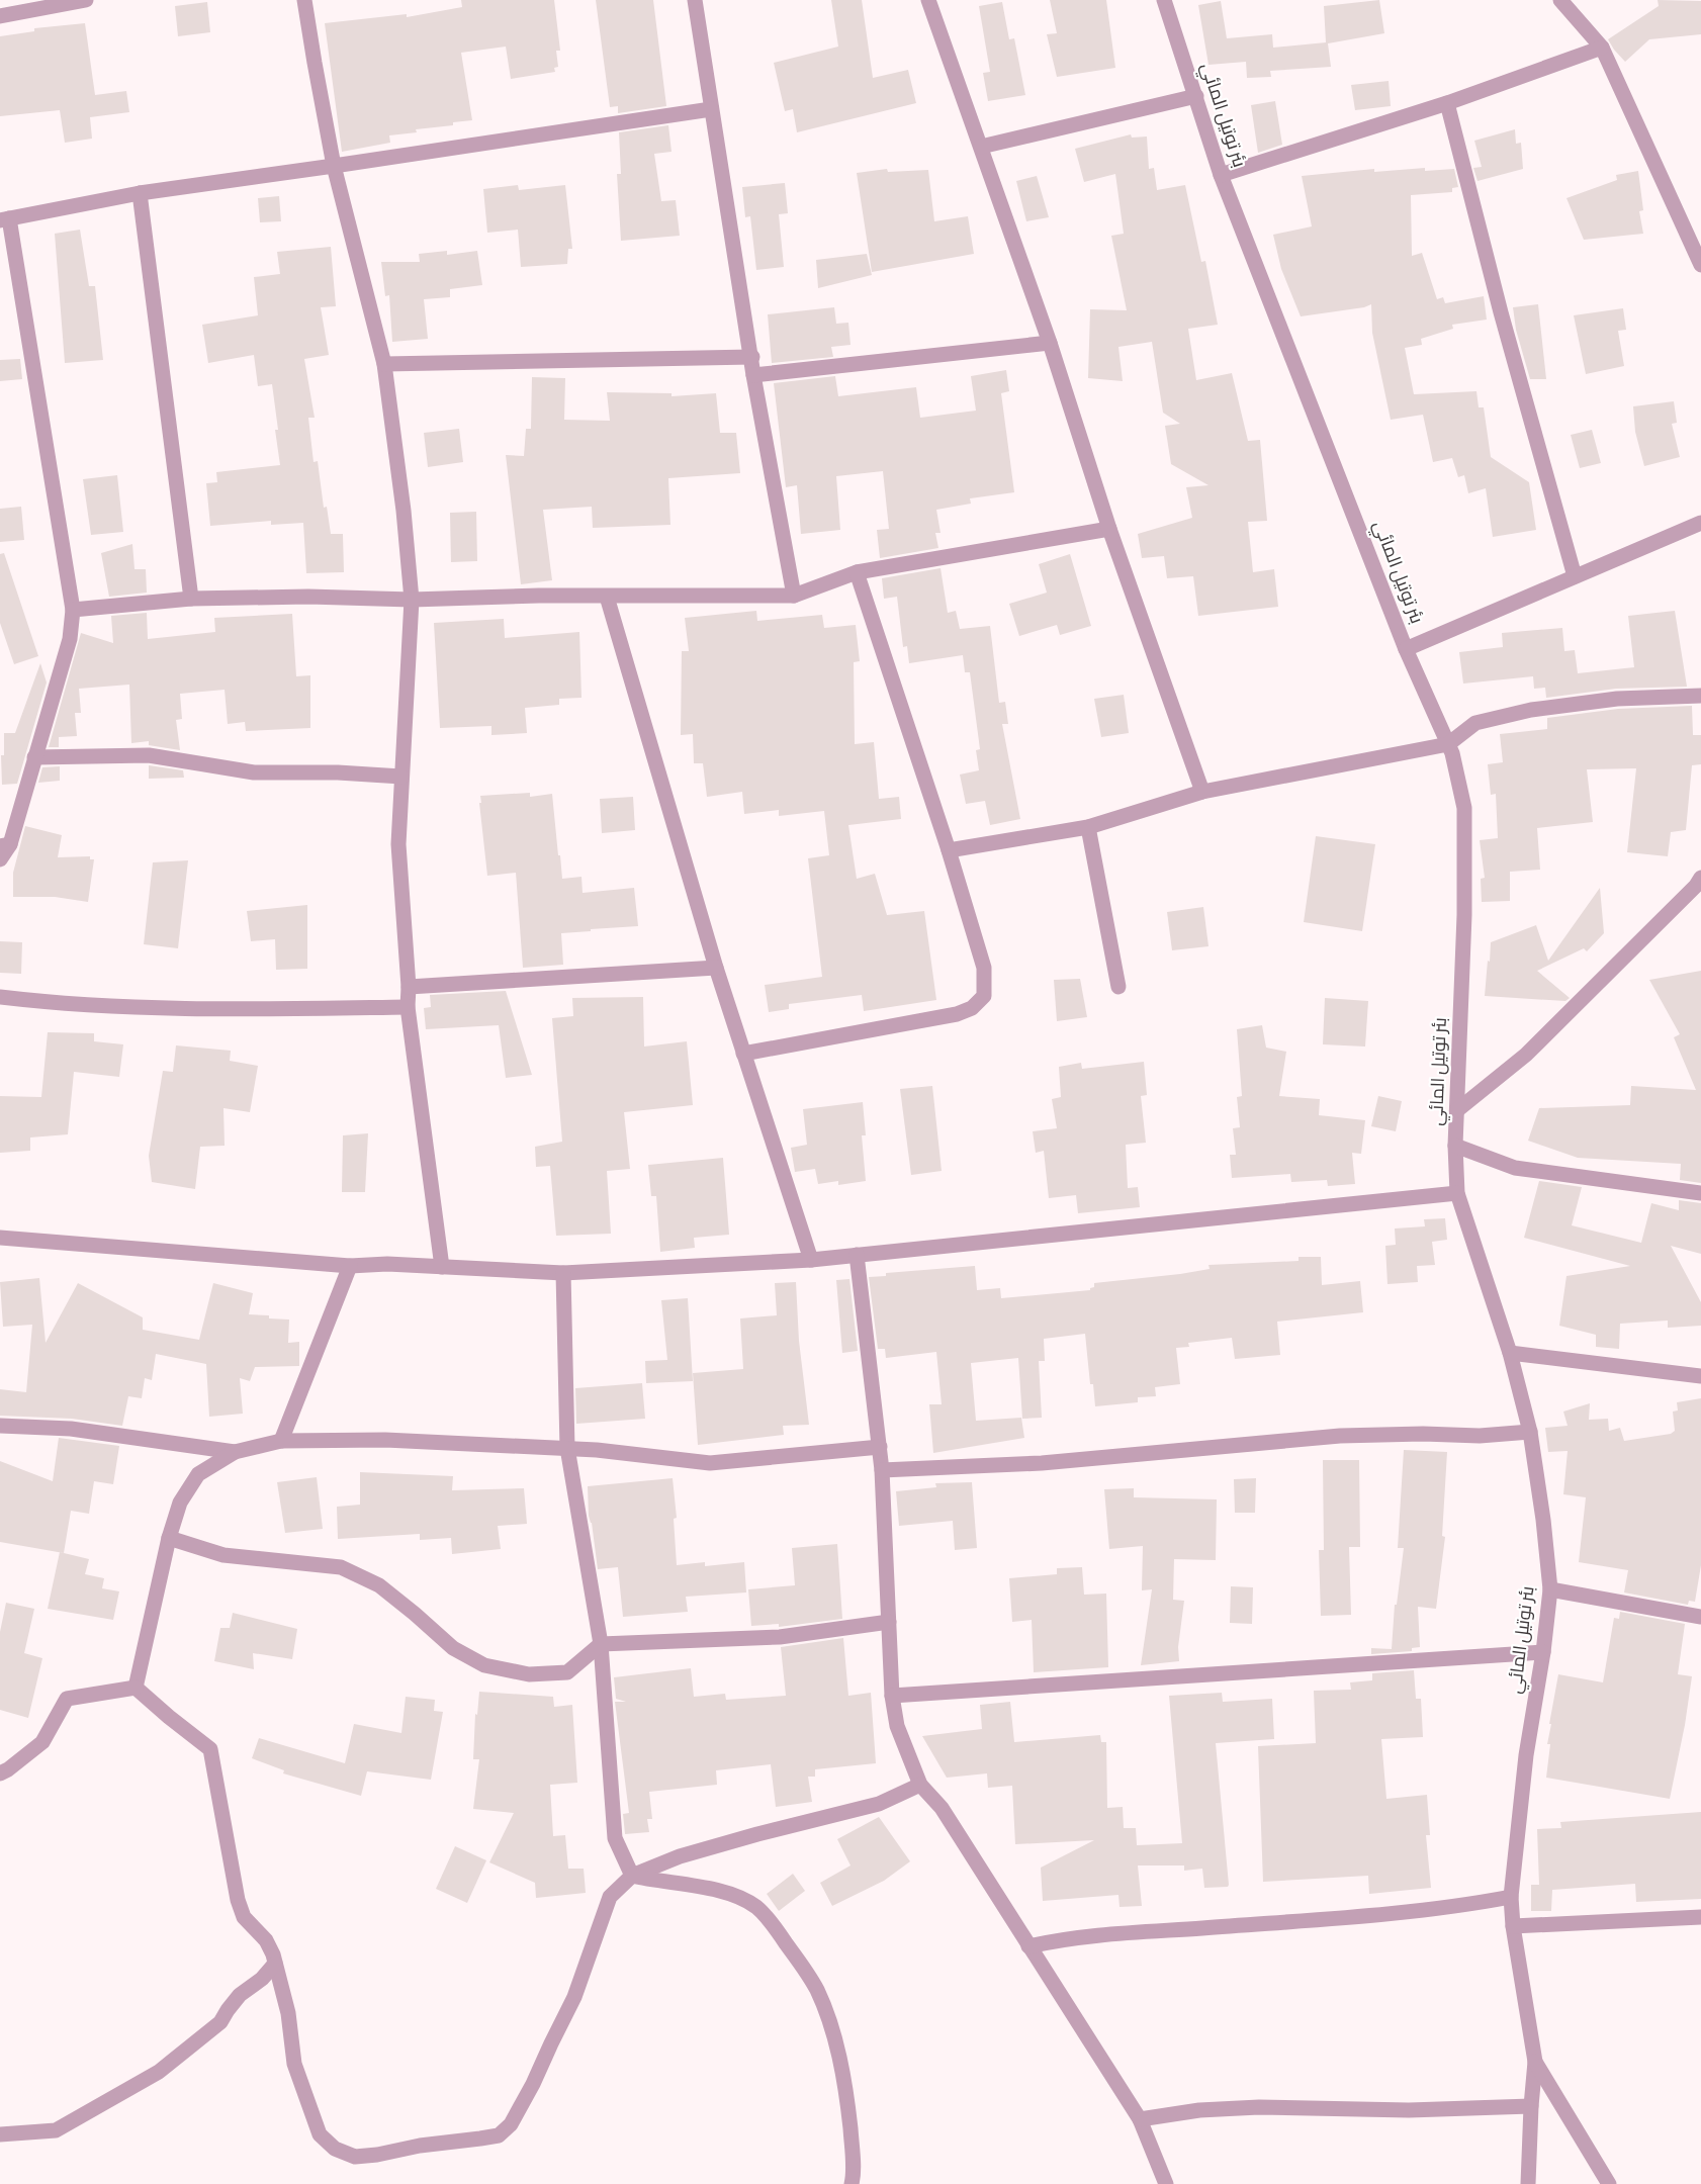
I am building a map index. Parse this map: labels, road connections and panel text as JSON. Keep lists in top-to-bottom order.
{
  "streets": {
    "street": ["بئر توتيل المائي"]
  }
}
